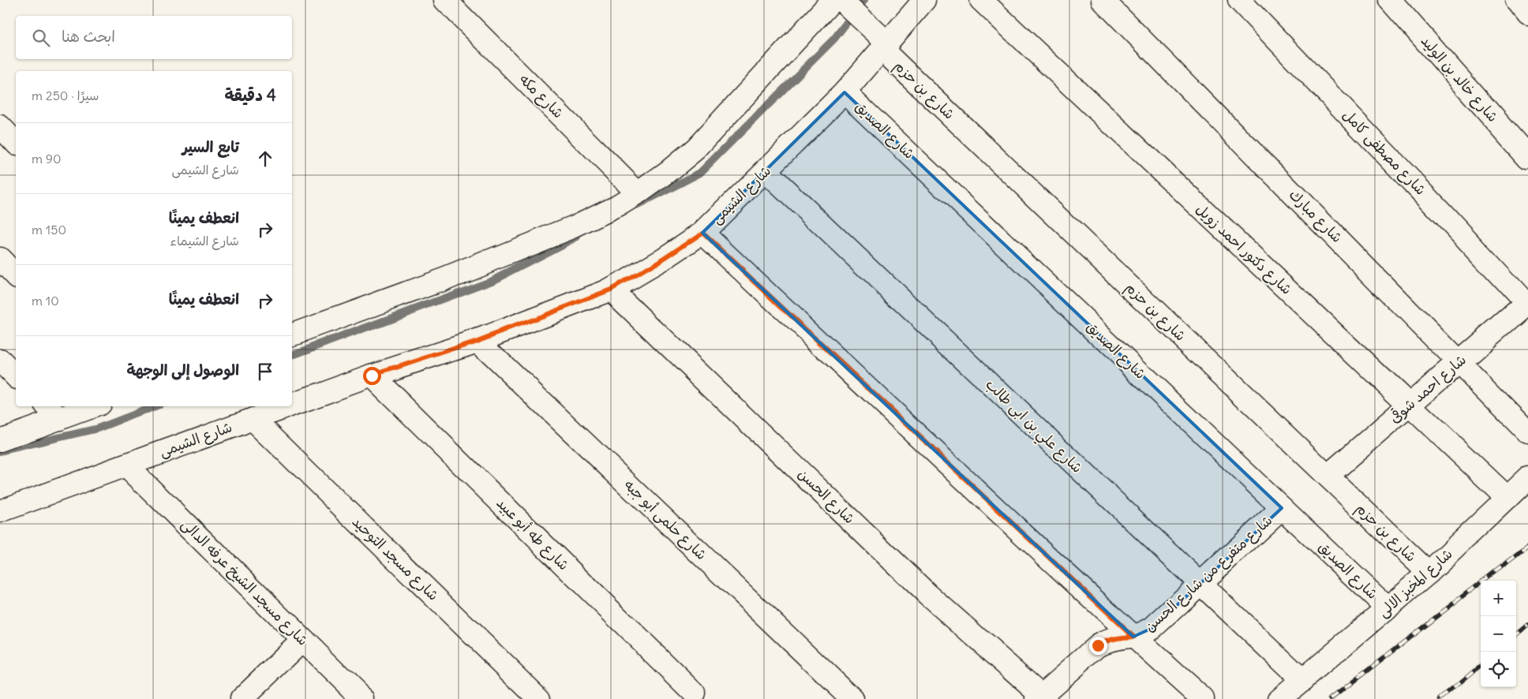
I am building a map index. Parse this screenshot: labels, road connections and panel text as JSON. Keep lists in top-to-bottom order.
{
  "streets": {
    "street": [
      "شارع خالد بن الوليد",
      "شارع بن حزم",
      "شارع مكه",
      "شارع الصديق",
      "شارع مصطفى كامل",
      "شارع الشيمى",
      "شارع مبارك",
      "شارع دكتور احمد زويل",
      "شارع احمد شوقى",
      "شارع علي بن ابى طالب",
      "شارع الحسن",
      "شارع حلمى أبو جبه",
      "شارع طه أبو عبيد",
      "شارع مسجد التوحيد",
      "شارع متفرع من شارع الحسن",
      "شارع مسجد الشيخ عرفه الدالى",
      "شارع المخبز الالى"
    ]
  },
  "crossings": [
    ["شارع بن حزم", "شارع الشيمى"],
    ["شارع بن حزم", "شارع احمد شوقى"],
    ["شارع بن حزم", "شارع المخبز الالى"],
    ["شارع الصديق", "شارع الشيمى"],
    ["شارع الصديق", "شارع متفرع من شارع الحسن"],
    ["شارع الصديق", "شارع المخبز الالى"],
    ["شارع مصطفى كامل", "شارع احمد شوقى"],
    ["شارع الشيمى", "شارع علي بن ابى طالب"],
    ["شارع الشيمى", "شارع الحسن"],
    ["شارع الشيمى", "شارع حلمى أبو جبه"],
    ["شارع الشيمى", "شارع طه أبو عبيد"],
    ["شارع الشيمى", "شارع مسجد التوحيد"],
    ["شارع الشيمى", "شارع مسجد الشيخ عرفه الدالى"],
    ["شارع مبارك", "شارع احمد شوقى"],
    ["شارع دكتور احمد زويل", "شارع احمد شوقى"],
    ["شارع دكتور احمد زويل", "شارع المخبز الالى"],
    ["شارع علي بن ابى طالب", "شارع متفرع من شارع الحسن"],
    ["شارع علي بن ابى طالب", "شارع المخبز الالى"],
    ["شارع الحسن", "شارع متفرع من شارع الحسن"]
  ],
  "page": {
    "search": "ابحث هنا",
    "heading": ["4 دقيقة", "سيرًا · 250 m"],
    "list": [
      ["تابع السير", "شارع الشيمى", "90 m"],
      ["انعطف يمينًا", "شارع الشيماء", "150 m"],
      ["انعطف يمينًا", "10 m"],
      "الوصول إلى الوجهة"
    ],
    "map_buttons": ["+", "−"]
  }
}
